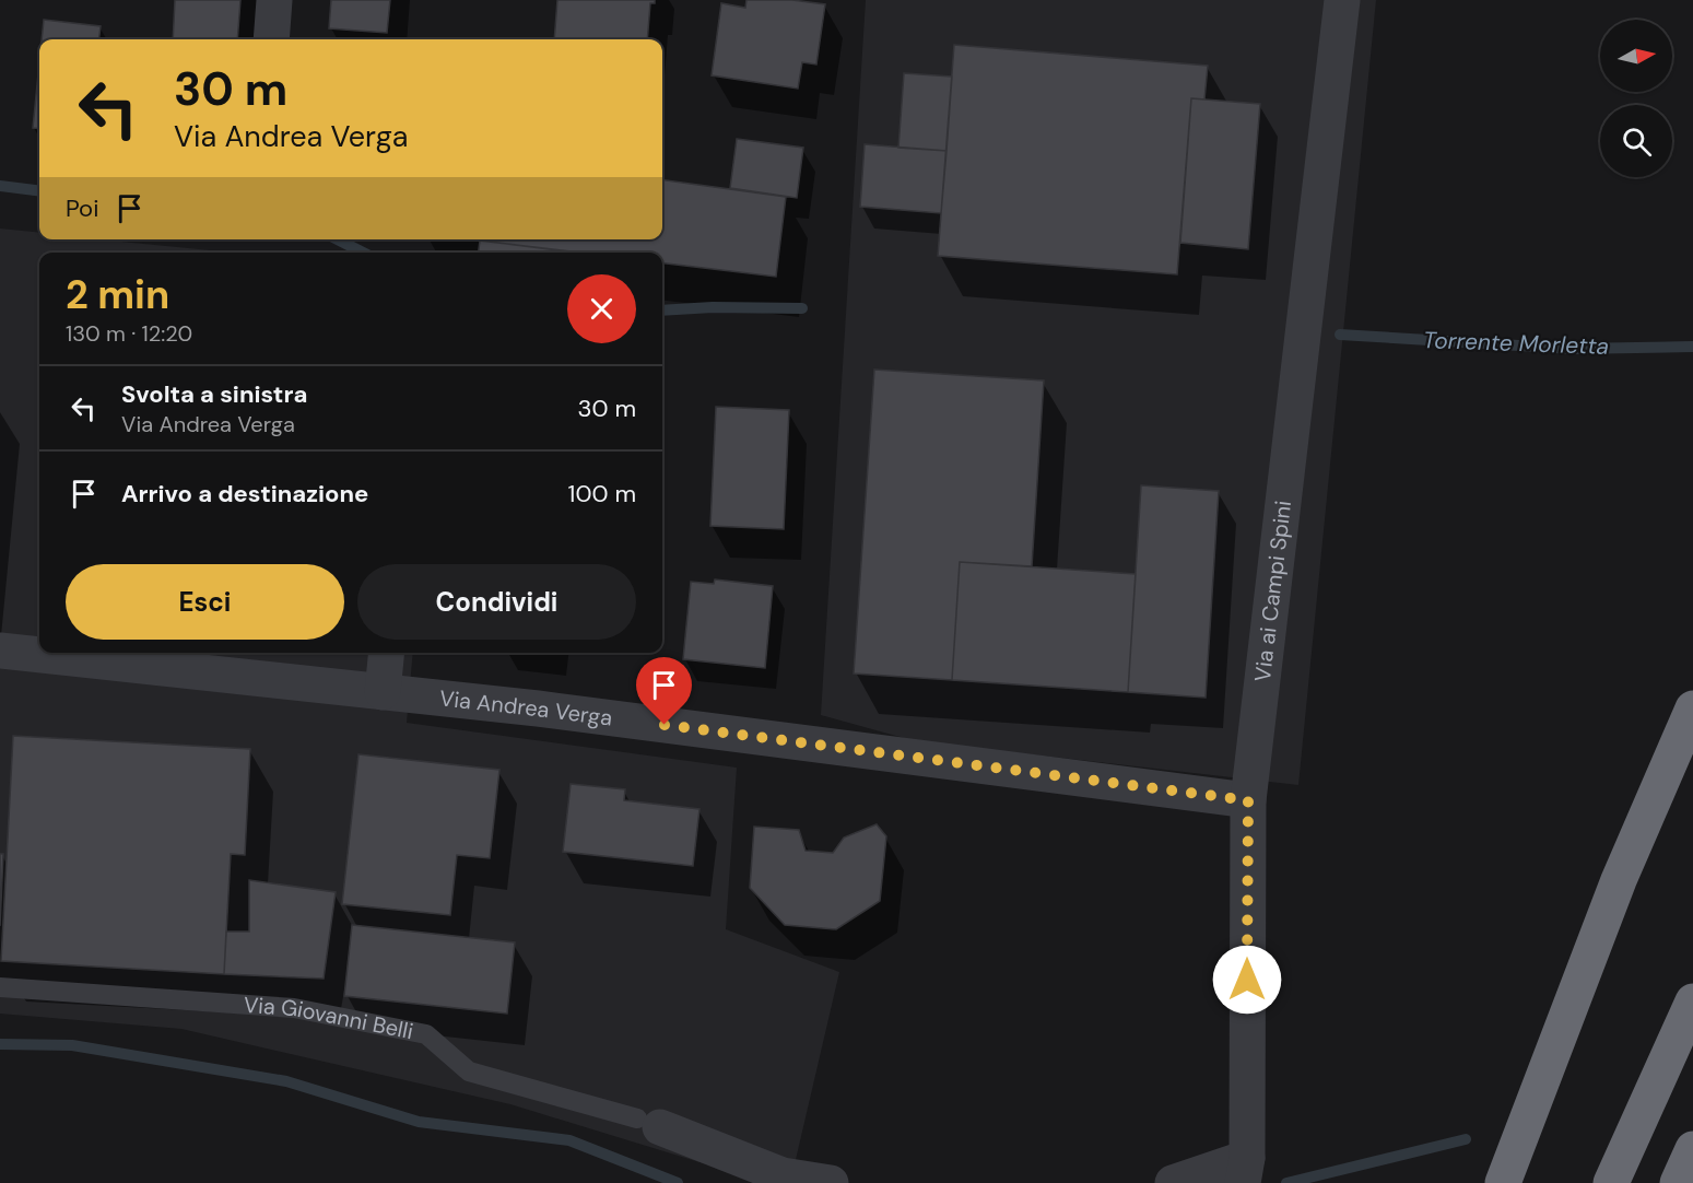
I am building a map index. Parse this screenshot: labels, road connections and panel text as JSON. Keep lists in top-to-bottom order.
{
  "streets": {
    "street": ["Via ai Campi Spini", "Via Andrea Verga", "Via Giovanni Belli"]
  },
  "crossings": [
    ["Via ai Campi Spini", "Via Andrea Verga"]
  ],
  "water": ["Torrente Morletta"],
  "north": "right",
  "page": {
    "turn": ["30 m", "Via Andrea Verga"],
    "then": "Poi",
    "heading": ["2 min", "130 m · 12:20"],
    "list": [
      {
        "name": "Svolta a sinistra",
        "note": "Via Andrea Verga",
        "value": "30 m"
      },
      {
        "name": "Arrivo a destinazione",
        "value": "100 m"
      }
    ],
    "buttons": ["Esci", "Condividi"]
  }
}
